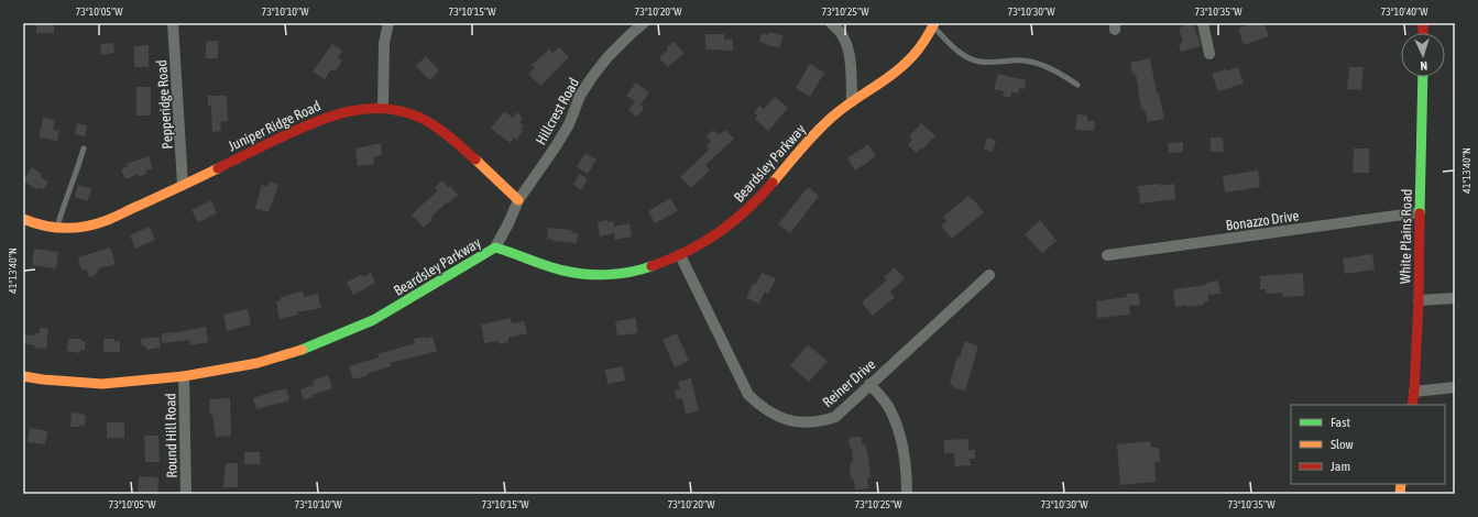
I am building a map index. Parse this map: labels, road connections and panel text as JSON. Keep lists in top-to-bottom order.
{
  "streets": {
    "street": [
      "Pepperidge Road",
      "Hillcrest Road",
      "Juniper Ridge Road",
      "Beardsley Parkway",
      "Bonazzo Drive",
      "White Plains Road",
      "Reiner Drive",
      "Round Hill Road"
    ]
  },
  "crossings": [
    ["Pepperidge Road", "Juniper Ridge Road"],
    ["Hillcrest Road", "Juniper Ridge Road"],
    ["Hillcrest Road", "Beardsley Parkway"],
    ["Beardsley Parkway", "Reiner Drive"],
    ["Beardsley Parkway", "Round Hill Road"],
    ["Bonazzo Drive", "White Plains Road"]
  ],
  "legend": ["Fast", "Slow", "Jam"],
  "north": "bottom",
  "coordinates": [
    "73°10'05\"W",
    "73°10'10\"W",
    "73°10'15\"W",
    "73°10'20\"W",
    "73°10'25\"W",
    "73°10'30\"W",
    "73°10'35\"W",
    "73°10'40\"W",
    "41°13'40\"N"
  ]
}
